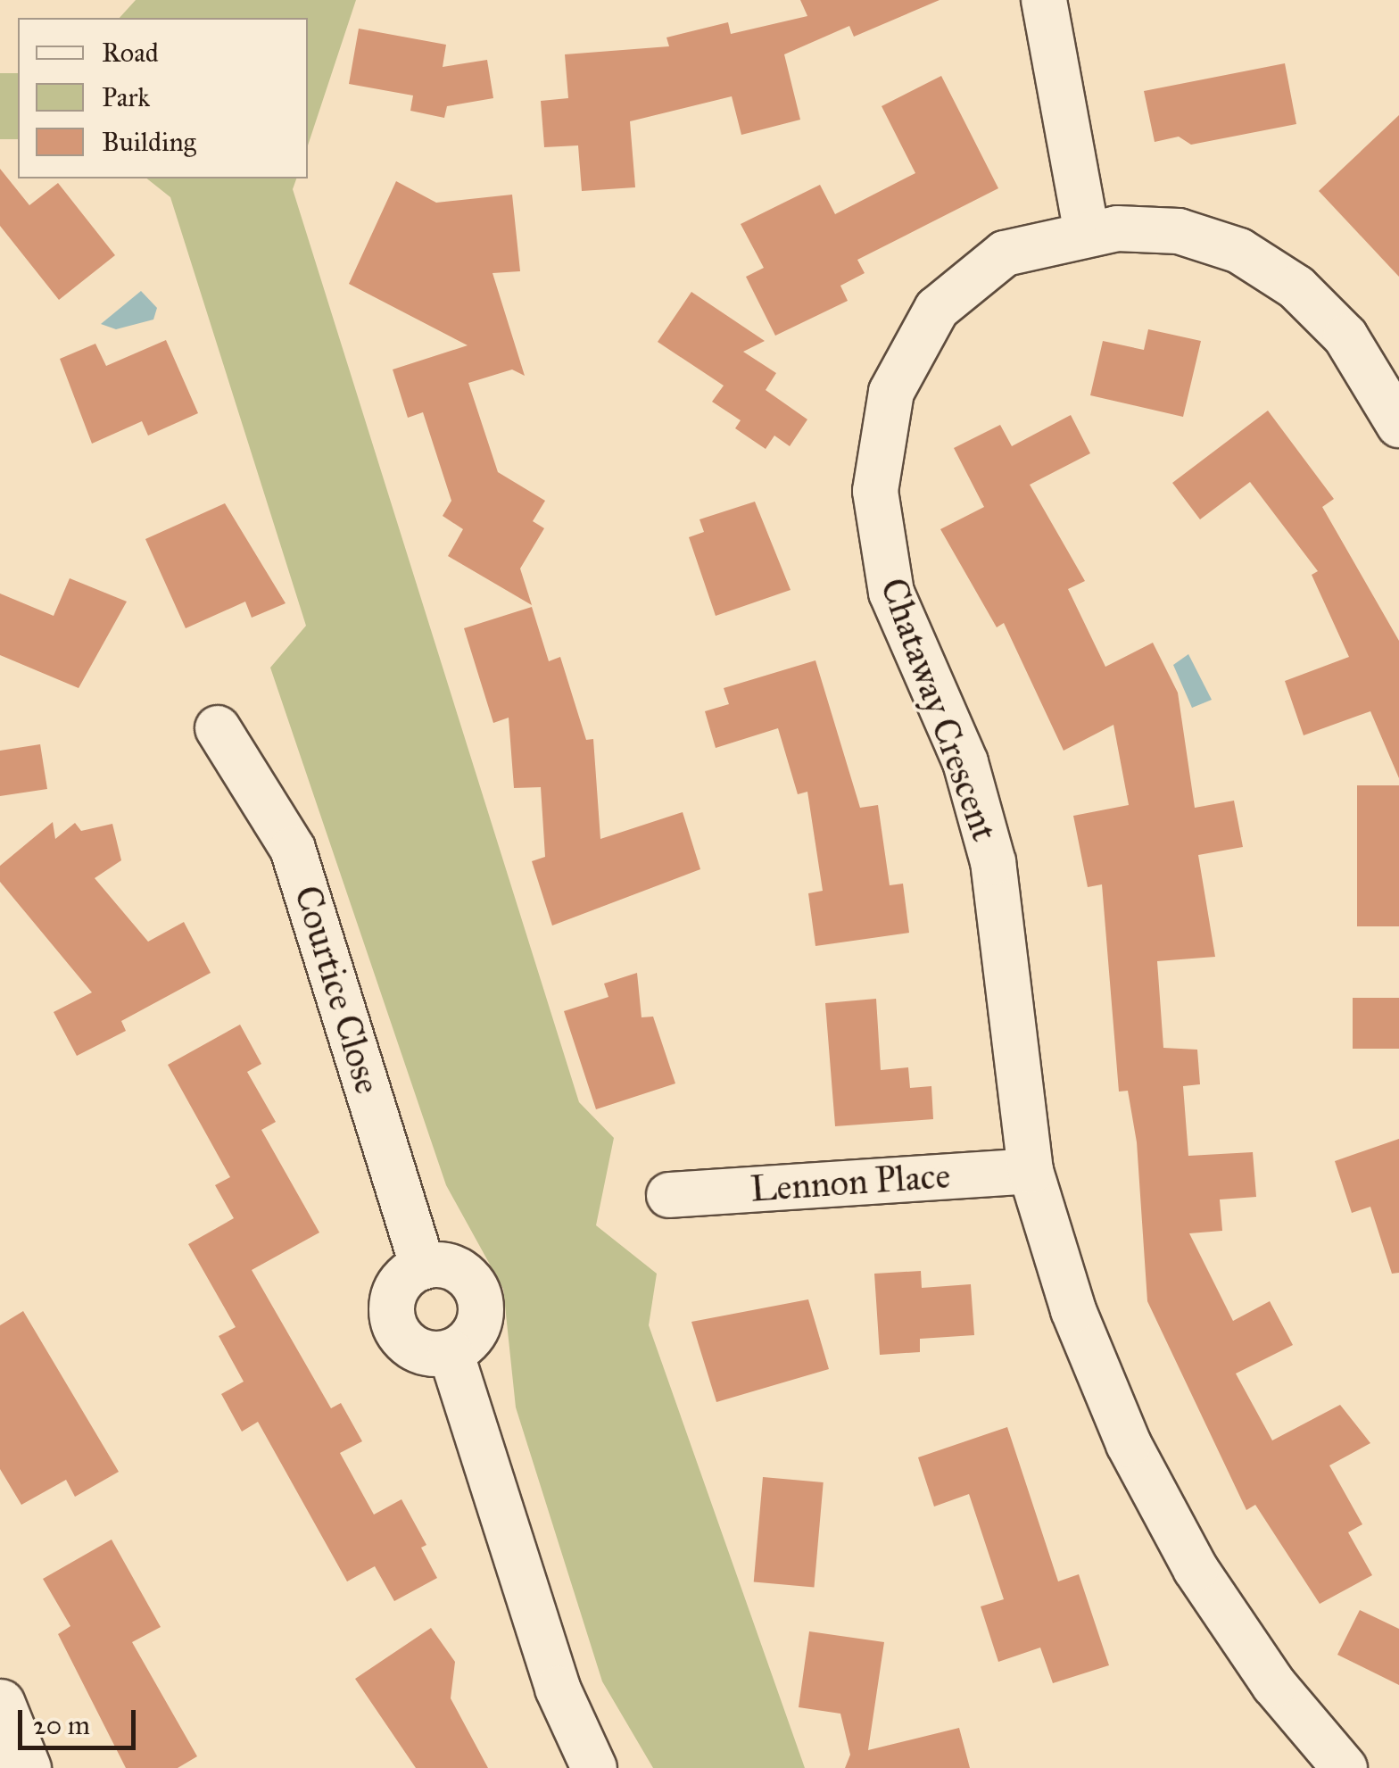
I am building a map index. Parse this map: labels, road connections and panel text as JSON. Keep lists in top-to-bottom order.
{
  "streets": {
    "street": ["Chataway Crescent", "Courtice Close", "Lennon Place"]
  },
  "crossings": [
    ["Chataway Crescent", "Lennon Place"]
  ],
  "legend": ["Road", "Park", "Building"],
  "scale_bar": "20 m"
}
